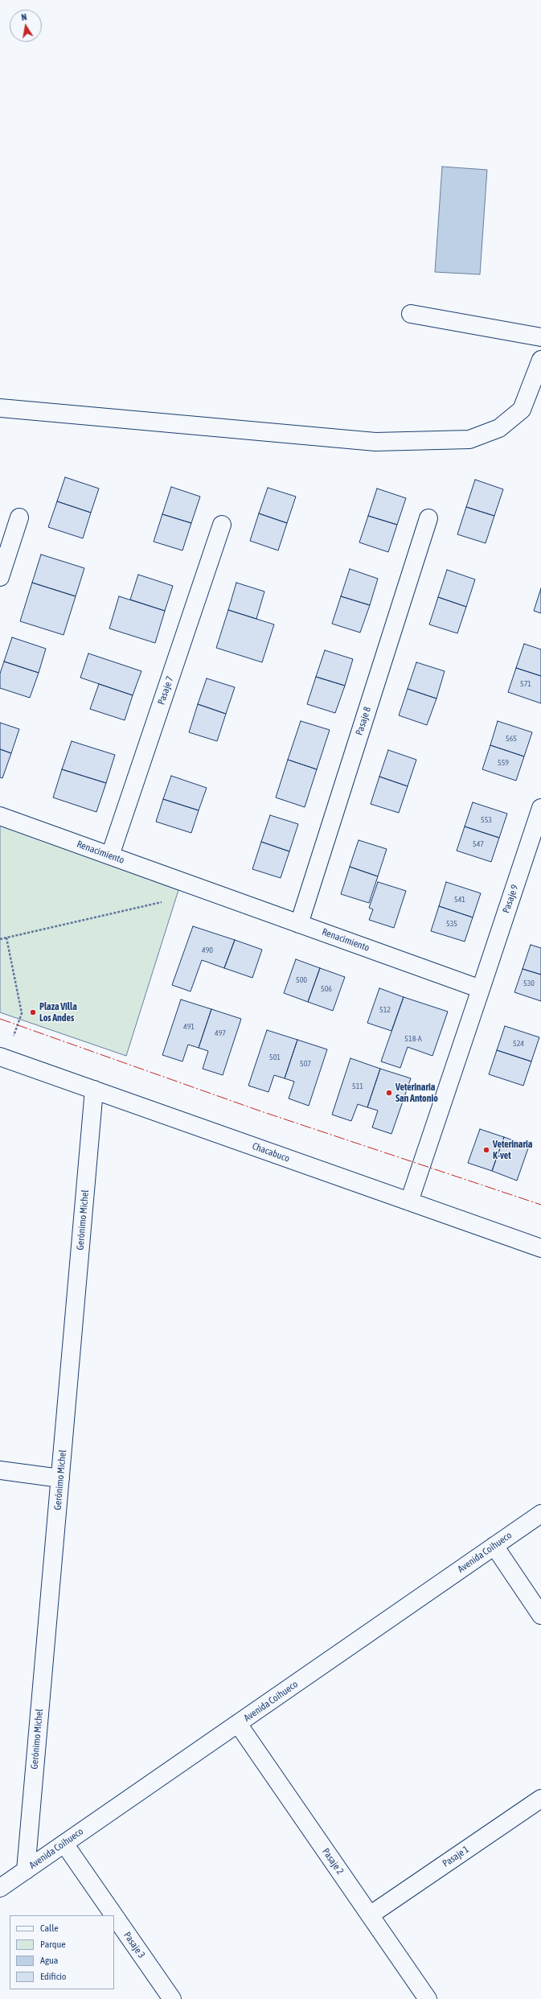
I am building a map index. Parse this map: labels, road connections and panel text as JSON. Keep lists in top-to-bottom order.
{
  "streets": {
    "street": [
      "Pasaje 7",
      "Pasaje 8",
      "Renacimiento",
      "Pasaje 9",
      "Chacabuco",
      "Gerónimo Michel",
      "Avenida Coihueco",
      "Pasaje 1",
      "Pasaje 2",
      "Pasaje 3"
    ]
  },
  "crossings": [
    ["Pasaje 7", "Renacimiento"],
    ["Pasaje 8", "Renacimiento"],
    ["Renacimiento", "Pasaje 9"],
    ["Chacabuco", "Gerónimo Michel"],
    ["Gerónimo Michel", "Avenida Coihueco"],
    ["Avenida Coihueco", "Pasaje 2"],
    ["Avenida Coihueco", "Pasaje 3"],
    ["Pasaje 1", "Pasaje 2"]
  ],
  "places": ["Plaza Villa Los Andes", "Veterinaria San Antonio", "Veterinaria K-vet"],
  "house_numbers": [
    "571",
    "565",
    "559",
    "553",
    "547",
    "541",
    "535",
    "490",
    "500",
    "530",
    "506",
    "512",
    "491",
    "497",
    "518-A",
    "524",
    "501",
    "507",
    "511"
  ],
  "legend": [
    "Calle",
    "Parque",
    "Agua",
    "Edificio"
  ],
  "north": "top"
}
